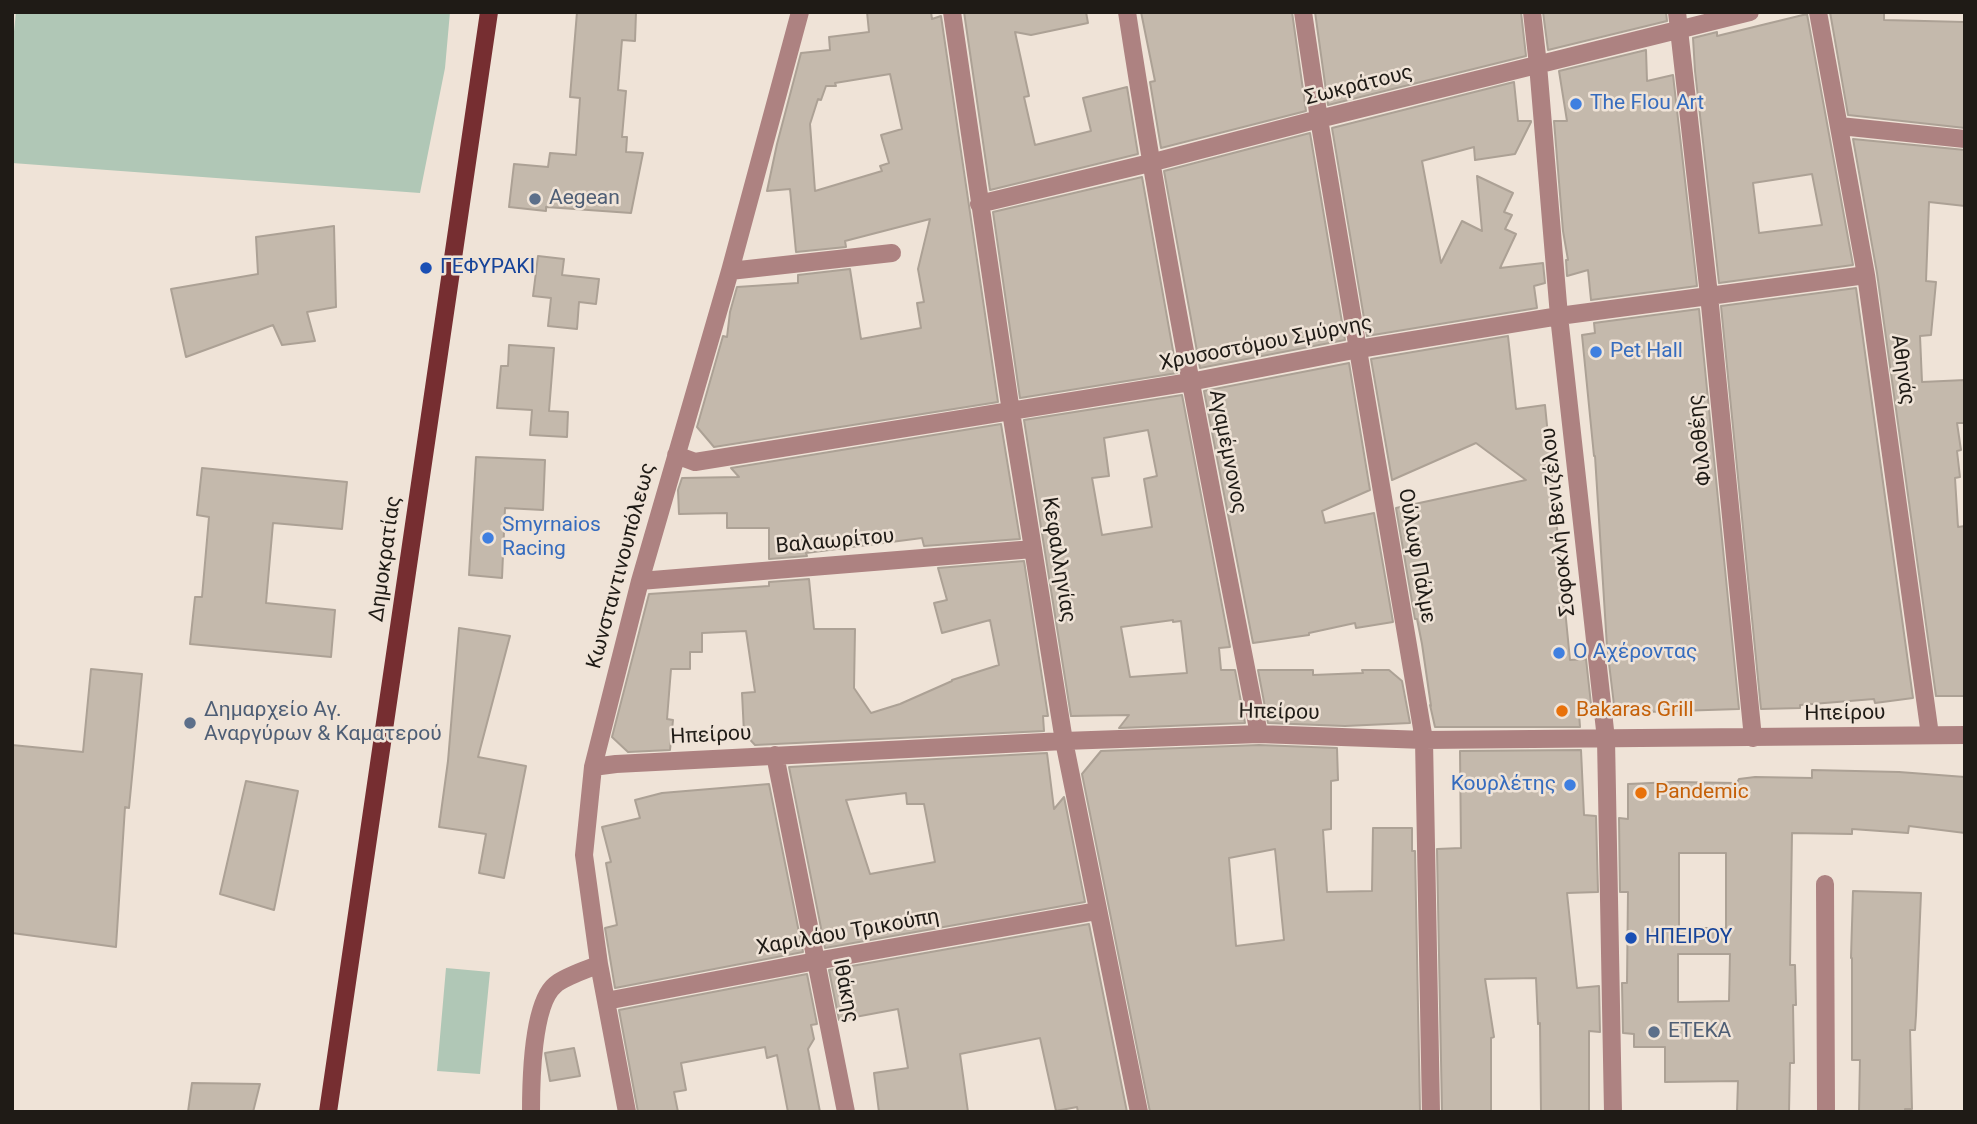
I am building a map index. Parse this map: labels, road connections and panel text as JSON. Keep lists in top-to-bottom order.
{
  "streets": {
    "main road": ["Δημοκρατίας"],
    "street": [
      "Σωκράτους",
      "Χρυσοστόμου Σμύρνης",
      "Αθηνάς",
      "Φιλοθέης",
      "Αγαμέμνονος",
      "Σοφοκλή Βενιζέλου",
      "Βαλαωρίτου",
      "Ούλωφ Πάλμε",
      "Κεφαλληνίας",
      "Κωνσταντινουπόλεως",
      "Ηπείρου",
      "Χαριλάου Τρικούπη",
      "Ιθάκης"
    ]
  },
  "crossings": [
    ["Σωκράτους", "Φιλοθέης"],
    ["Σωκράτους", "Αγαμέμνονος"],
    ["Σωκράτους", "Σοφοκλή Βενιζέλου"],
    ["Σωκράτους", "Ούλωφ Πάλμε"],
    ["Σωκράτους", "Κεφαλληνίας"],
    ["Χρυσοστόμου Σμύρνης", "Αθηνάς"],
    ["Χρυσοστόμου Σμύρνης", "Φιλοθέης"],
    ["Χρυσοστόμου Σμύρνης", "Αγαμέμνονος"],
    ["Χρυσοστόμου Σμύρνης", "Σοφοκλή Βενιζέλου"],
    ["Χρυσοστόμου Σμύρνης", "Ούλωφ Πάλμε"],
    ["Χρυσοστόμου Σμύρνης", "Κεφαλληνίας"],
    ["Χρυσοστόμου Σμύρνης", "Κωνσταντινουπόλεως"],
    ["Αθηνάς", "Ηπείρου"],
    ["Φιλοθέης", "Ηπείρου"],
    ["Αγαμέμνονος", "Ηπείρου"],
    ["Σοφοκλή Βενιζέλου", "Ηπείρου"],
    ["Βαλαωρίτου", "Κεφαλληνίας"],
    ["Βαλαωρίτου", "Κωνσταντινουπόλεως"],
    ["Ούλωφ Πάλμε", "Ηπείρου"],
    ["Κεφαλληνίας", "Ηπείρου"],
    ["Κεφαλληνίας", "Χαριλάου Τρικούπη"],
    ["Κωνσταντινουπόλεως", "Ηπείρου"],
    ["Κωνσταντινουπόλεως", "Χαριλάου Τρικούπη"],
    ["Ηπείρου", "Ιθάκης"],
    ["Χαριλάου Τρικούπη", "Ιθάκης"]
  ],
  "places": [
    "The Flou Art",
    "Aegean",
    "ΓΕΦΥΡΑΚΙ",
    "Pet Hall",
    "Smyrnaios Racing",
    "Ο Αχέροντας",
    "Bakaras Grill",
    "Δημαρχείο Αγ. Αναργύρων & Καματερού",
    "Κουρλέτης",
    "Pandemic",
    "ΗΠΕΙΡΟΥ",
    "ΕΤΕΚΑ"
  ]
}
